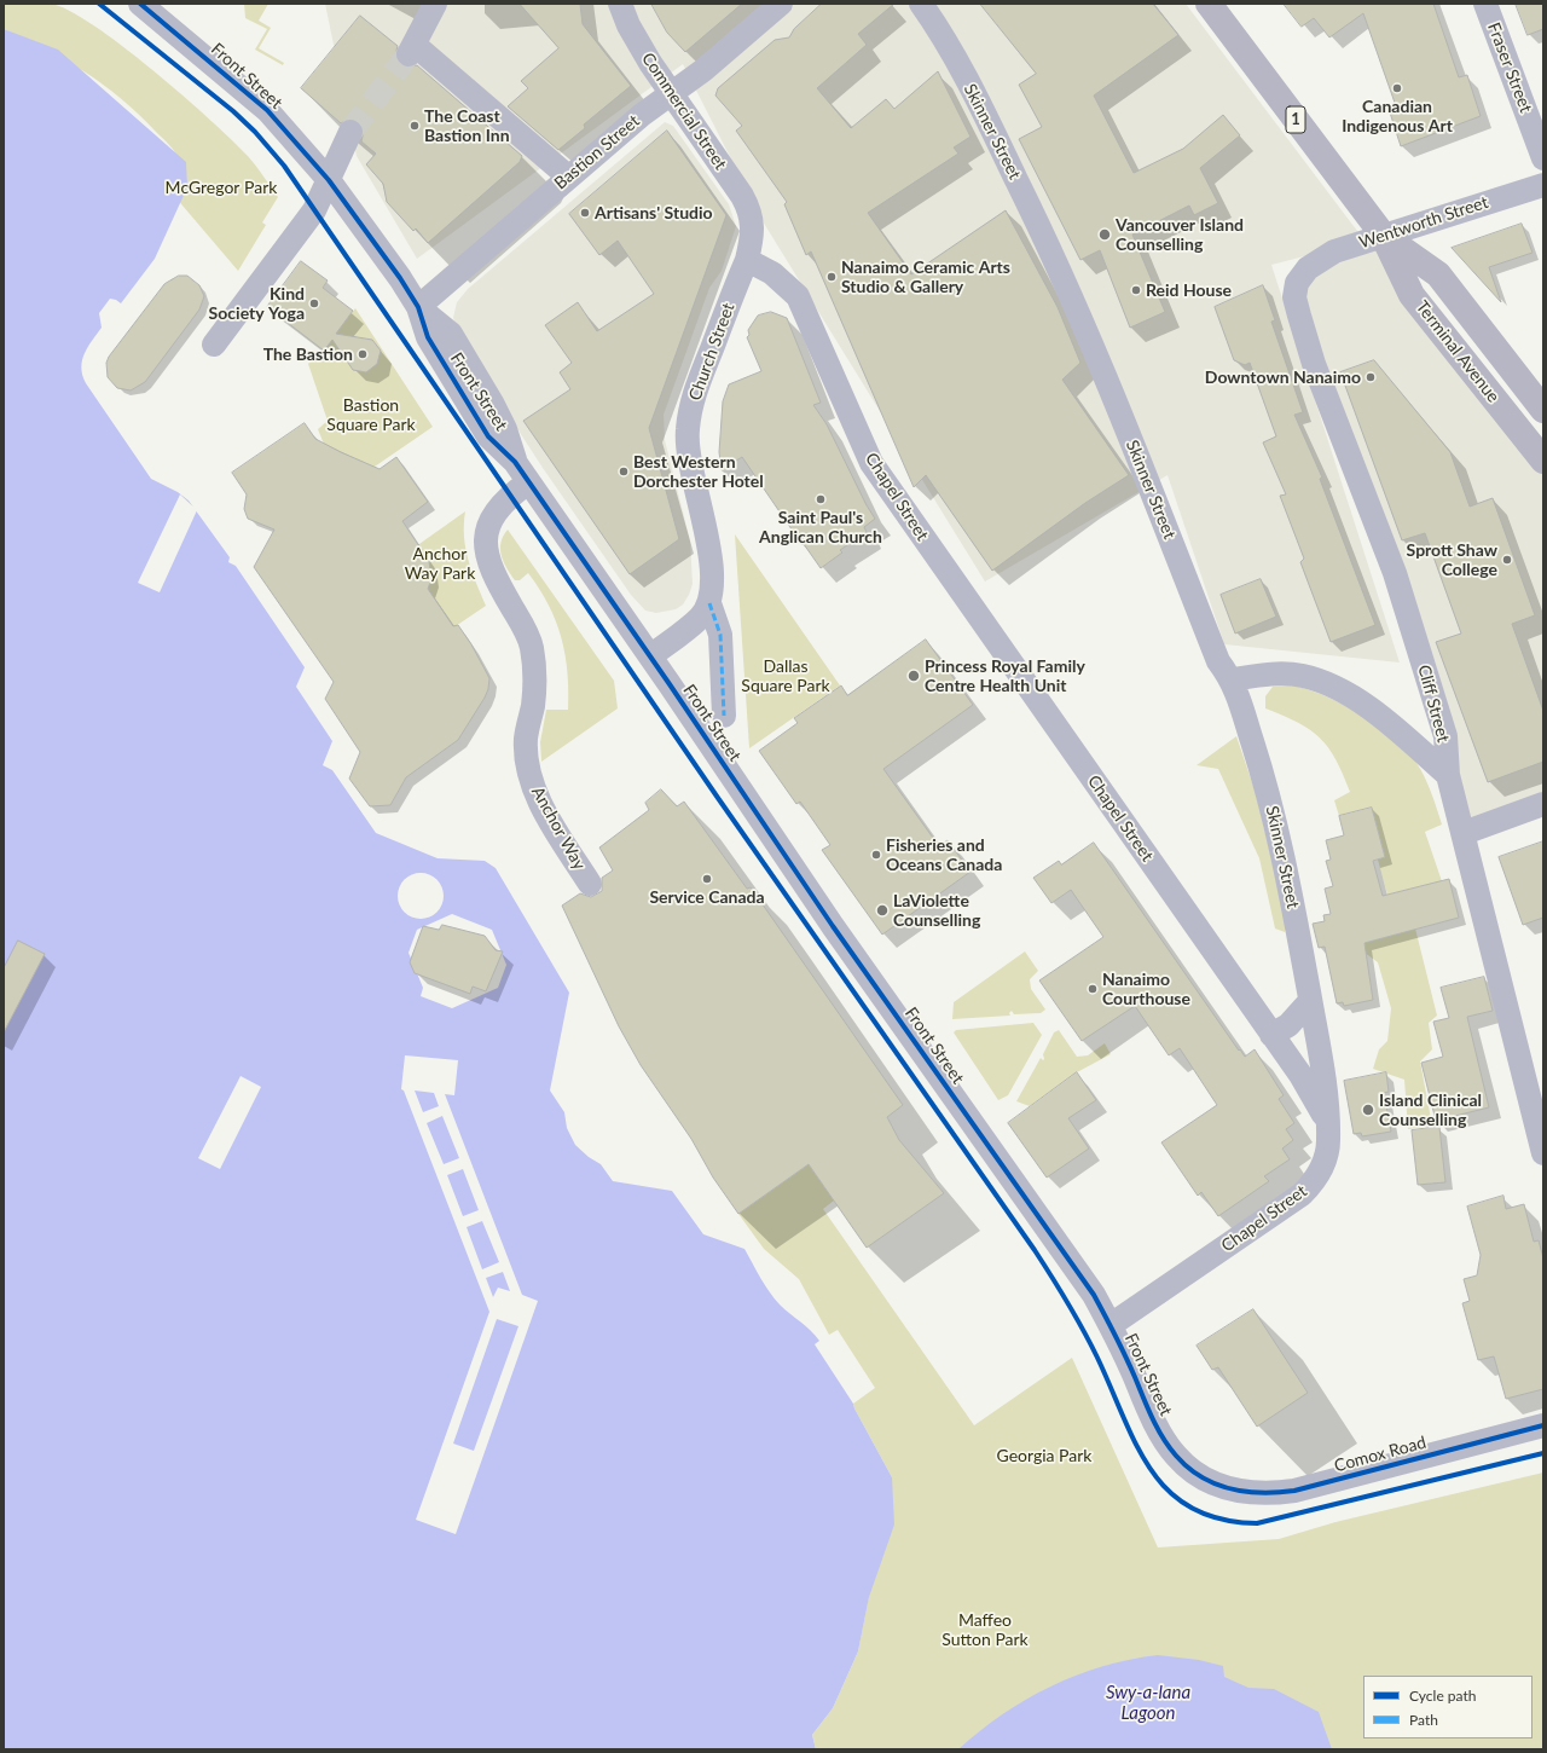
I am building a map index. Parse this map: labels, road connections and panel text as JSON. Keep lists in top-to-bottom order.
{
  "streets": {
    "highway": ["1", "Terminal Avenue"],
    "street": [
      "Fraser Street",
      "Front Street",
      "Commercial Street",
      "Skinner Street",
      "Bastion Street",
      "Wentworth Street",
      "Church Street",
      "Chapel Street",
      "Cliff Street",
      "Anchor Way",
      "Comox Road"
    ]
  },
  "crossings": [
    ["Front Street", "Bastion Street"],
    ["Front Street", "Chapel Street"],
    ["Front Street", "Anchor Way"],
    ["Front Street", "Comox Road"],
    ["Commercial Street", "Bastion Street"],
    ["Commercial Street", "Church Street"],
    ["Skinner Street", "Chapel Street"],
    ["Wentworth Street", "Terminal Avenue"],
    ["Wentworth Street", "Cliff Street"],
    ["Church Street", "Chapel Street"]
  ],
  "water": ["Swy-a-lana Lagoon"],
  "parks": [
    "McGregor Park",
    "Bastion Square Park",
    "Anchor Way Park",
    "Dallas Square Park",
    "Georgia Park",
    "Maffeo Sutton Park"
  ],
  "places": [
    "Canadian Indigenous Art",
    "The Coast Bastion Inn",
    "Artisans' Studio",
    "Vancouver Island Counselling",
    "Nanaimo Ceramic Arts Studio & Gallery",
    "Reid House",
    "Kind Society Yoga",
    "The Bastion",
    "Downtown Nanaimo",
    "Best Western Dorchester Hotel",
    "Saint Paul's Anglican Church",
    "Sprott Shaw College",
    "Princess Royal Family Centre Health Unit",
    "Fisheries and Oceans Canada",
    "Service Canada",
    "LaViolette Counselling",
    "Nanaimo Courthouse",
    "Island Clinical Counselling"
  ],
  "legend": ["Cycle path", "Path"]
}
